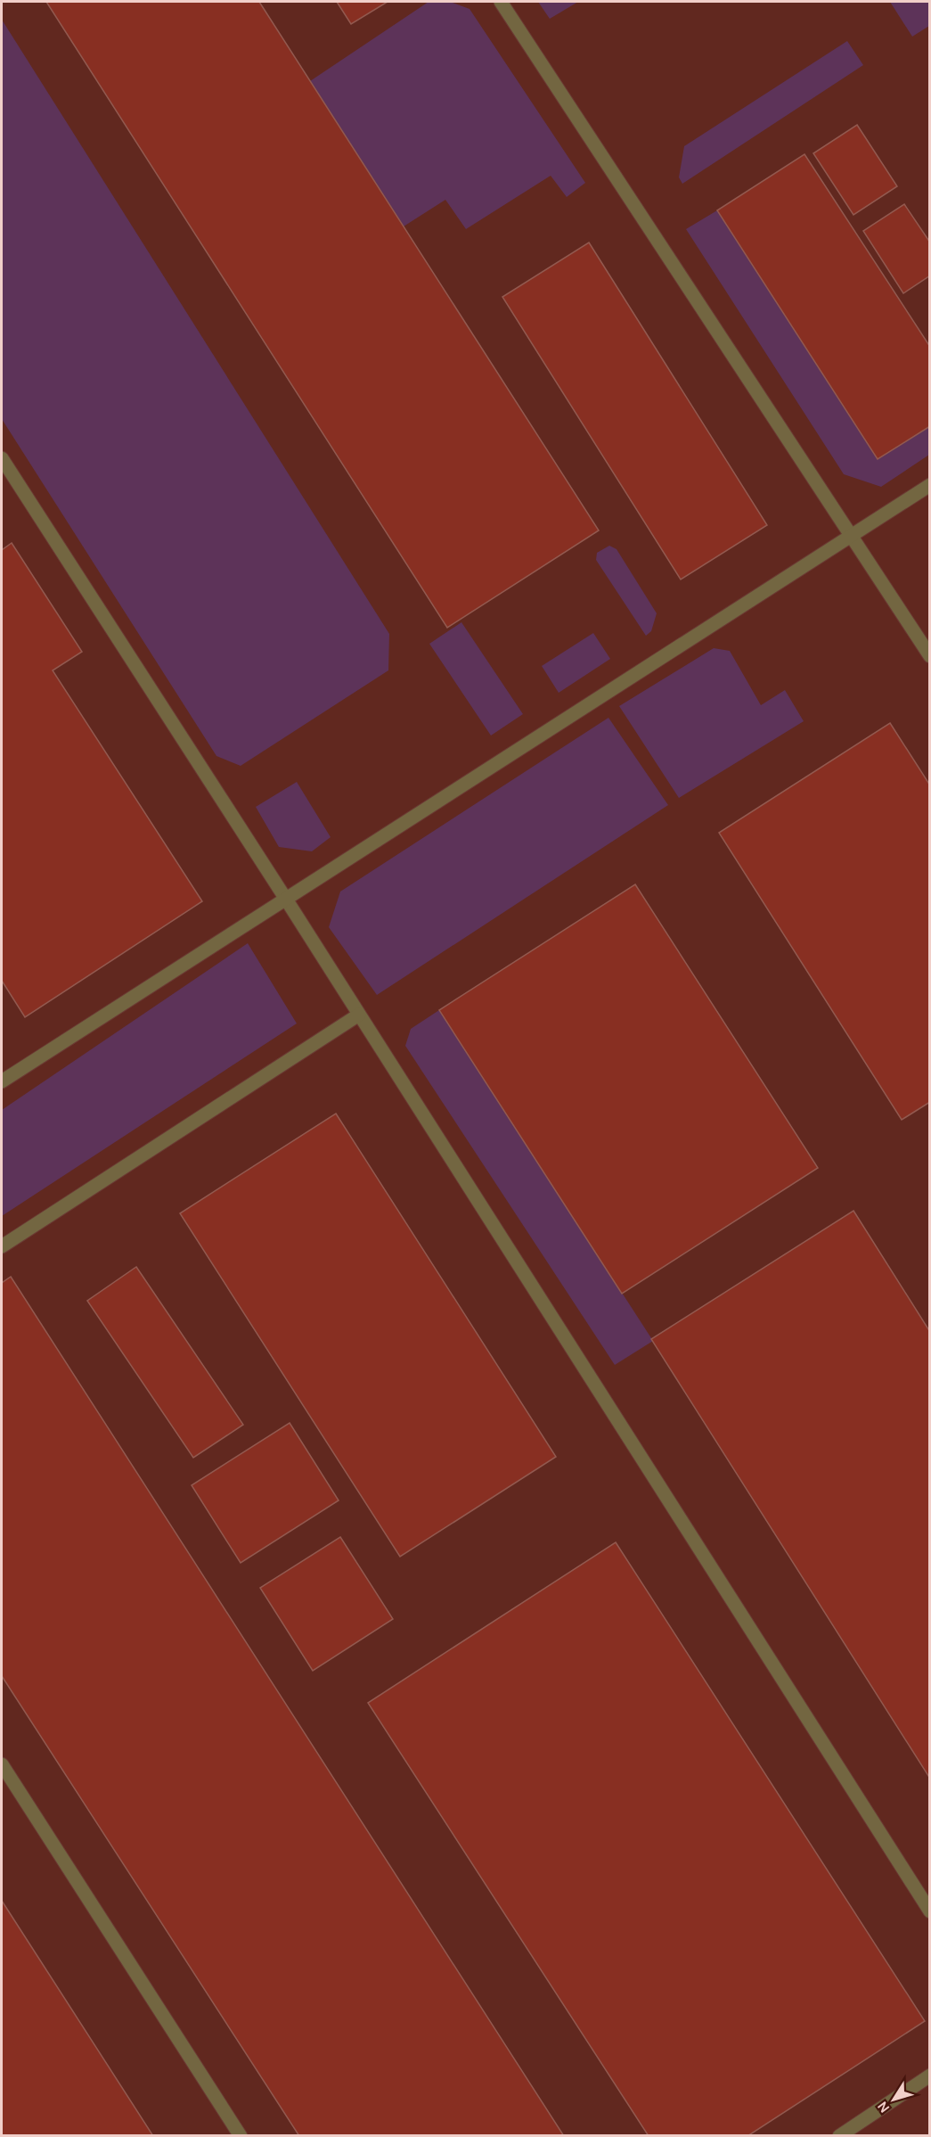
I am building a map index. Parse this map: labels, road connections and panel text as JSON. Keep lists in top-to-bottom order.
{
  "north": "bottom left"
}
